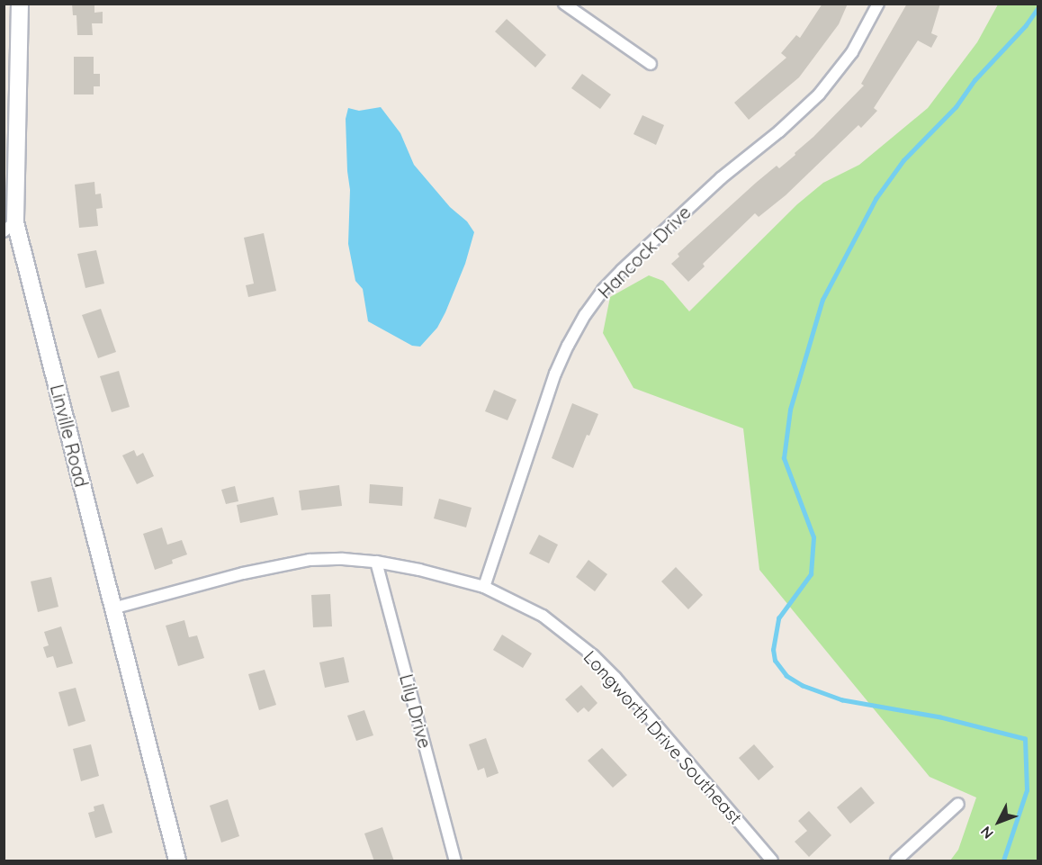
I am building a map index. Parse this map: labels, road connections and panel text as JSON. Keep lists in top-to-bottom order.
{
  "streets": {
    "main road": ["Linville Road"],
    "street": ["Hancock Drive", "Lily Drive", "Longworth Drive Southeast"]
  },
  "crossings": [
    ["Hancock Drive", "Longworth Drive Southeast"],
    ["Linville Road", "Longworth Drive Southeast"],
    ["Lily Drive", "Longworth Drive Southeast"]
  ],
  "north": "bottom left"
}
